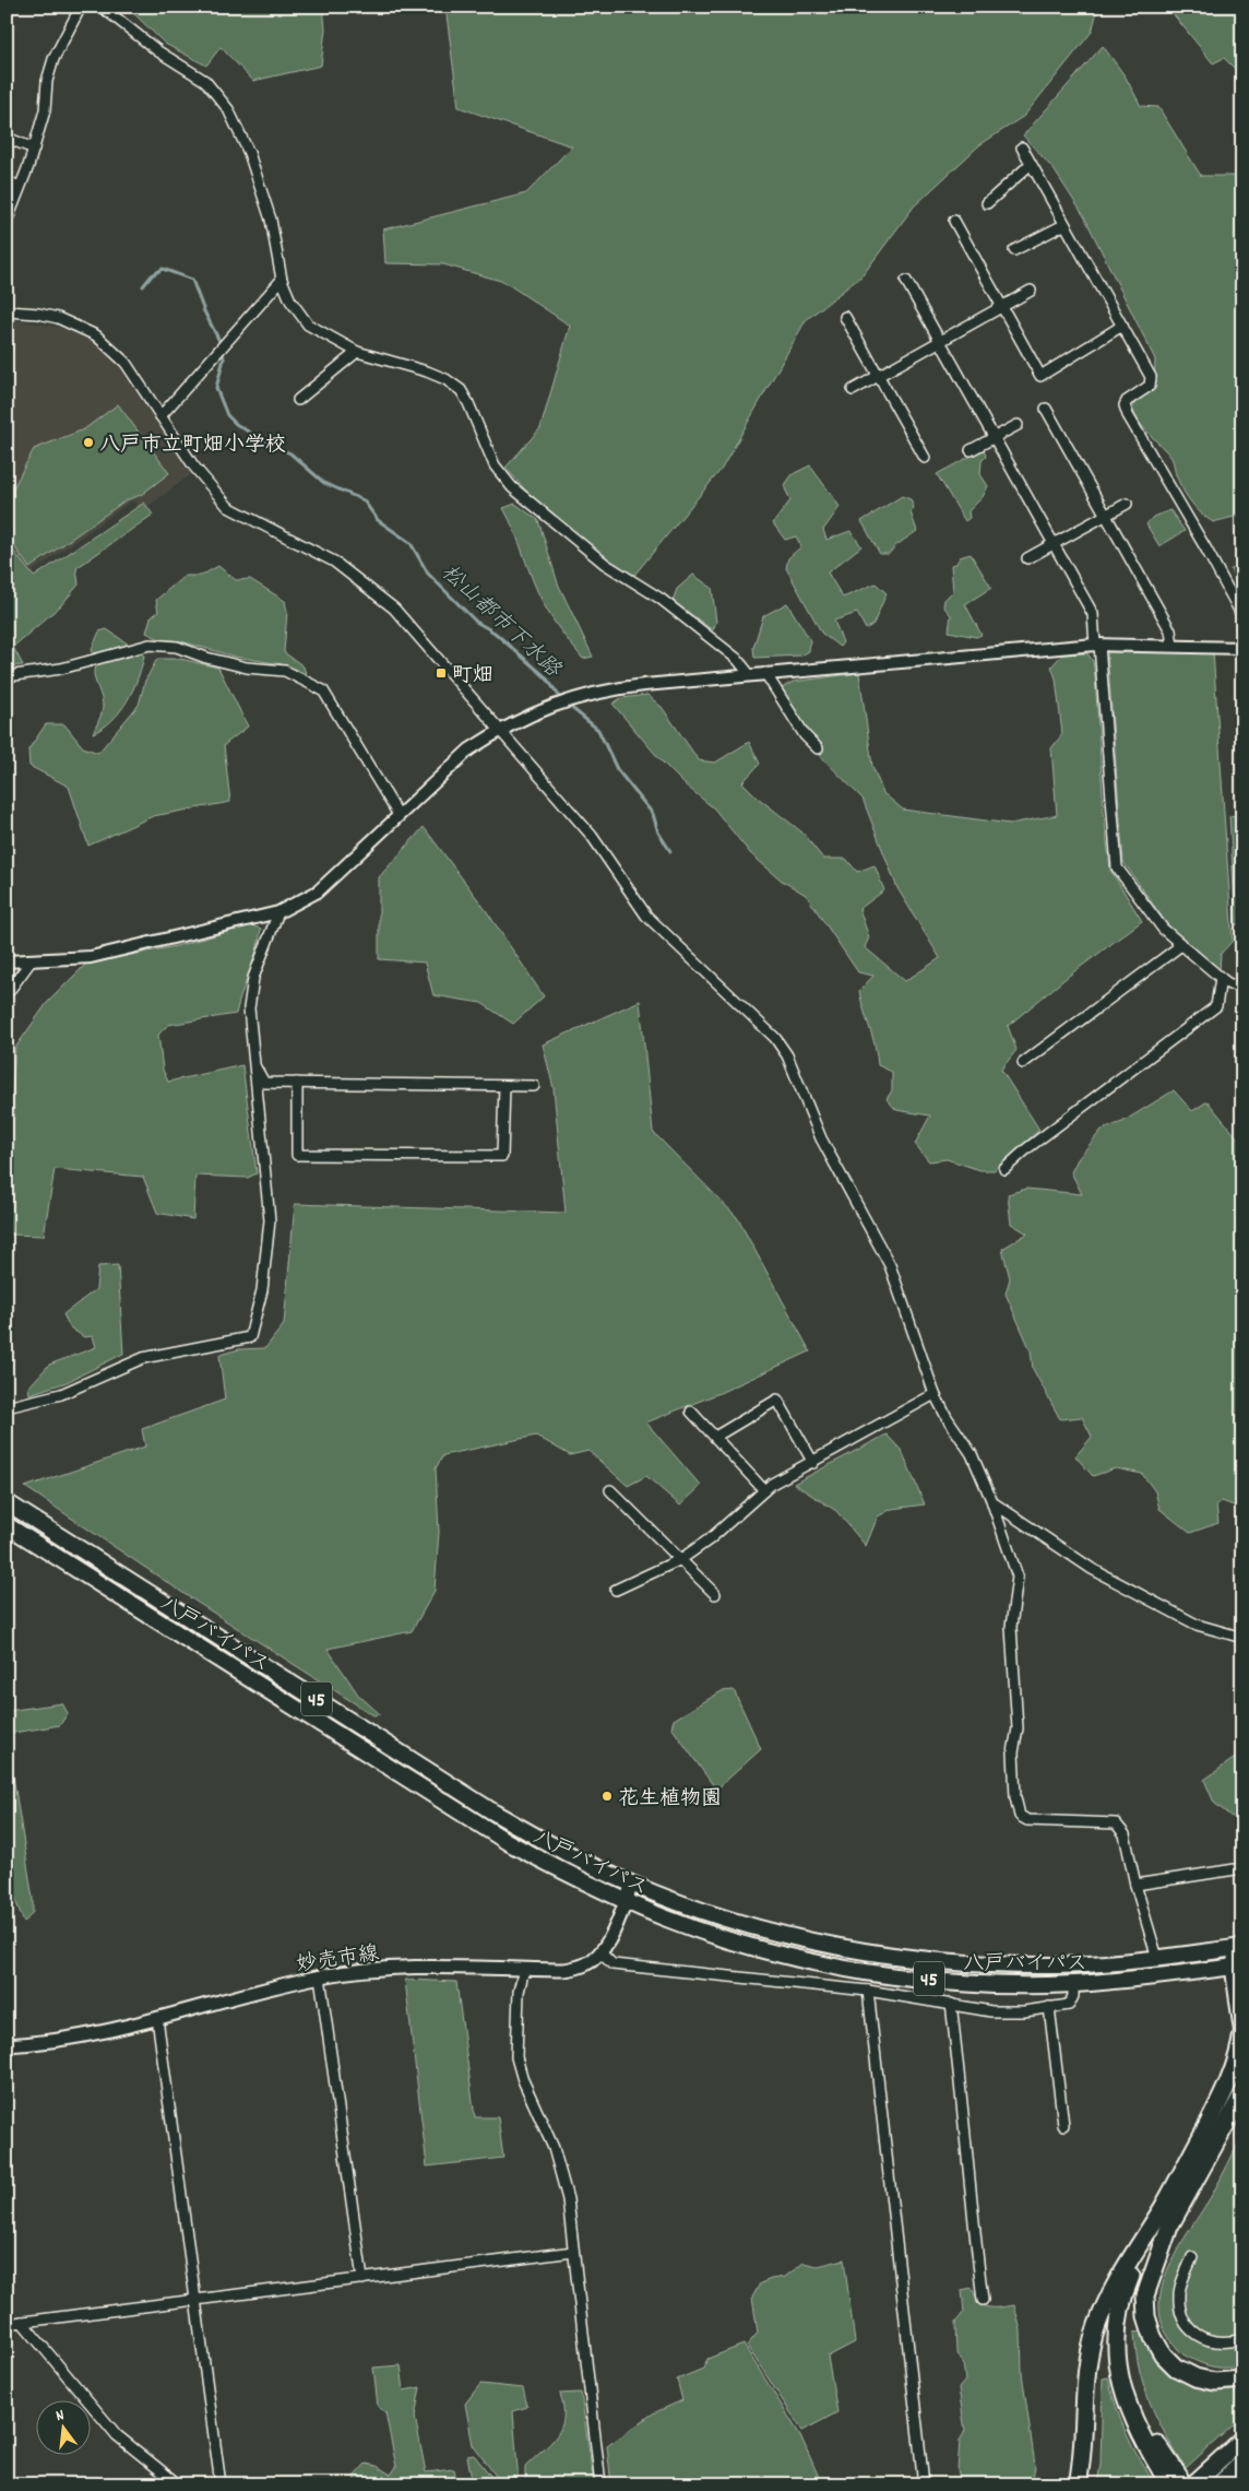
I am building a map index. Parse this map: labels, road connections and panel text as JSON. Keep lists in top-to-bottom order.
{
  "streets": {
    "highway": ["八戸バイパス", "45"],
    "main road": ["妙売市線"]
  },
  "crossings": [
    ["八戸バイパス", "妙売市線"]
  ],
  "water": ["松山都市下水路"],
  "places": {
    "other": ["八戸市立町畑小学校", "花生植物園"],
    "transit": ["町畑"]
  },
  "north": "top"
}
